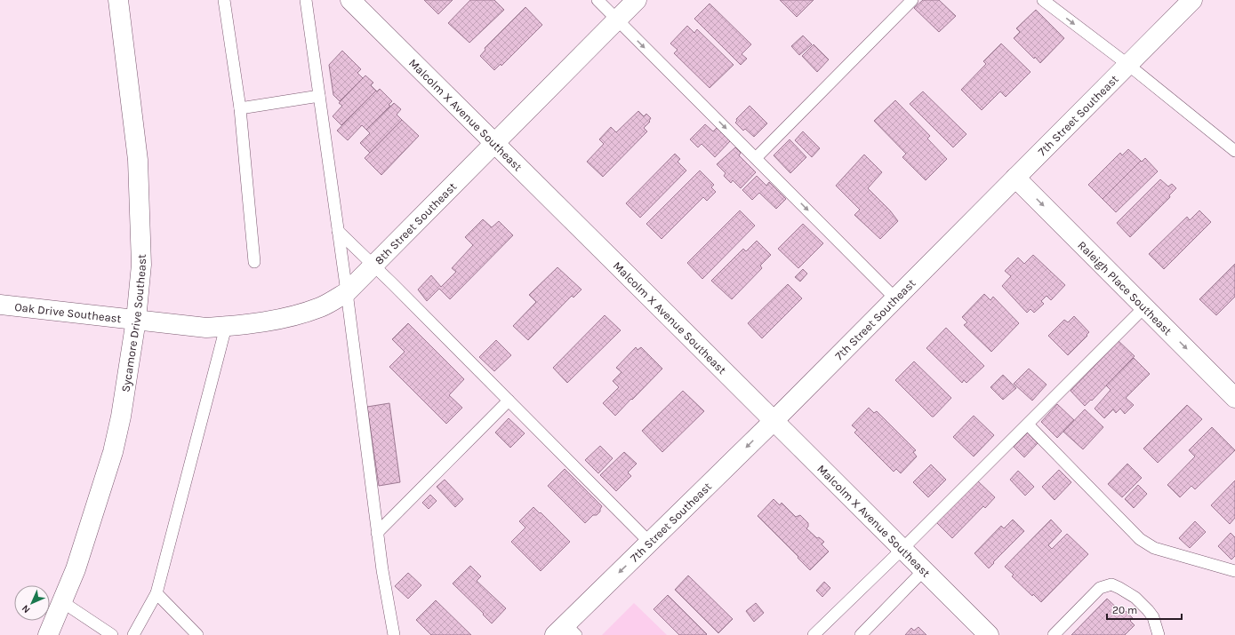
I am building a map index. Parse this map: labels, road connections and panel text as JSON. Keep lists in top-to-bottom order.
{
  "streets": {
    "street": [
      "Malcolm X Avenue Southeast",
      "7th Street Southeast",
      "8th Street Southeast",
      "Raleigh Place Southeast",
      "Oak Drive Southeast",
      "Sycamore Drive Southeast"
    ]
  },
  "crossings": [
    ["Malcolm X Avenue Southeast", "7th Street Southeast"],
    ["Malcolm X Avenue Southeast", "8th Street Southeast"],
    ["7th Street Southeast", "Raleigh Place Southeast"],
    ["8th Street Southeast", "Oak Drive Southeast"],
    ["8th Street Southeast", "Sycamore Drive Southeast"],
    ["Oak Drive Southeast", "Sycamore Drive Southeast"]
  ],
  "one_way": ["Raleigh Place Southeast"],
  "scale_bar": "20 m",
  "north": "bottom left"
}
